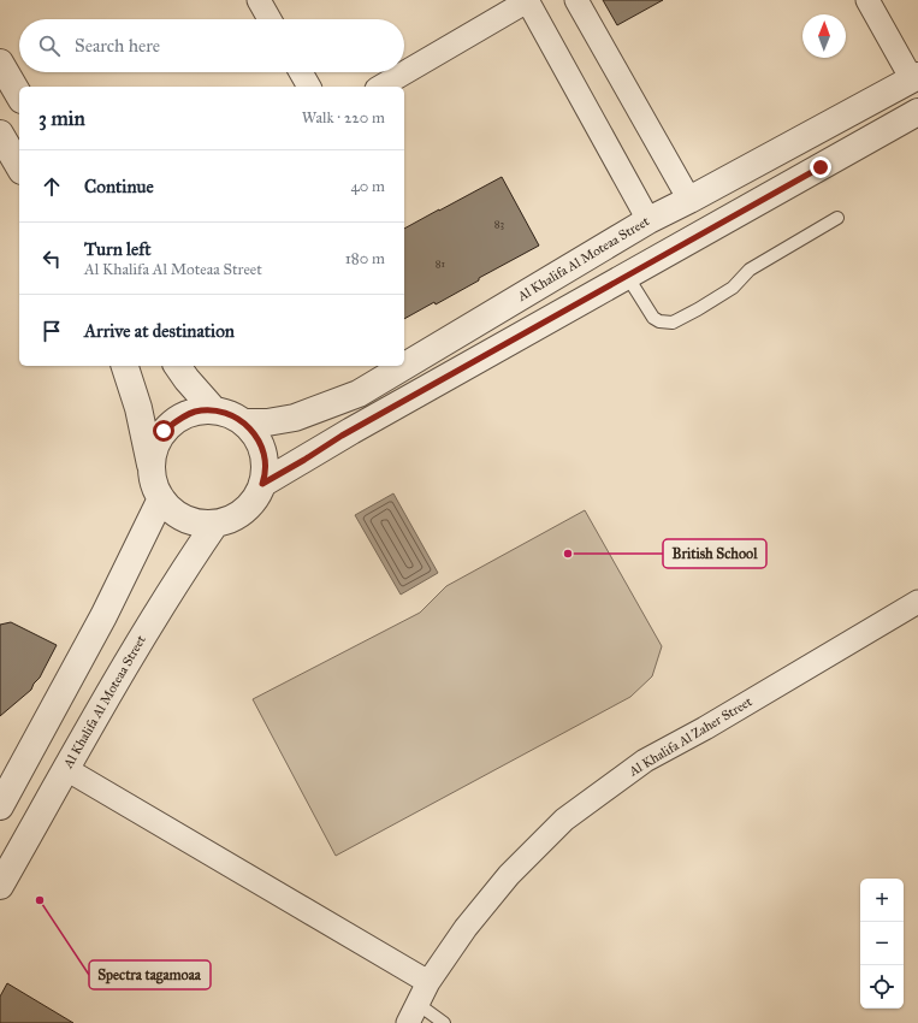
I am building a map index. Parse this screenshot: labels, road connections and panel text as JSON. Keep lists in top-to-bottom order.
{
  "streets": {
    "street": ["Al Khalifa Al Moteaa Street", "Al Khalifa Al Zaher Street"]
  },
  "places": ["British School", "Spectra tagamoaa"],
  "house_numbers": ["83", "81"],
  "north": "top",
  "page": {
    "search": "Search here",
    "heading": ["3 min", "Walk · 220 m"],
    "list": [
      ["Continue", "40 m"],
      ["Turn left", "Al Khalifa Al Moteaa Street", "180 m"],
      "Arrive at destination"
    ],
    "map_buttons": ["+", "−"]
  }
}
